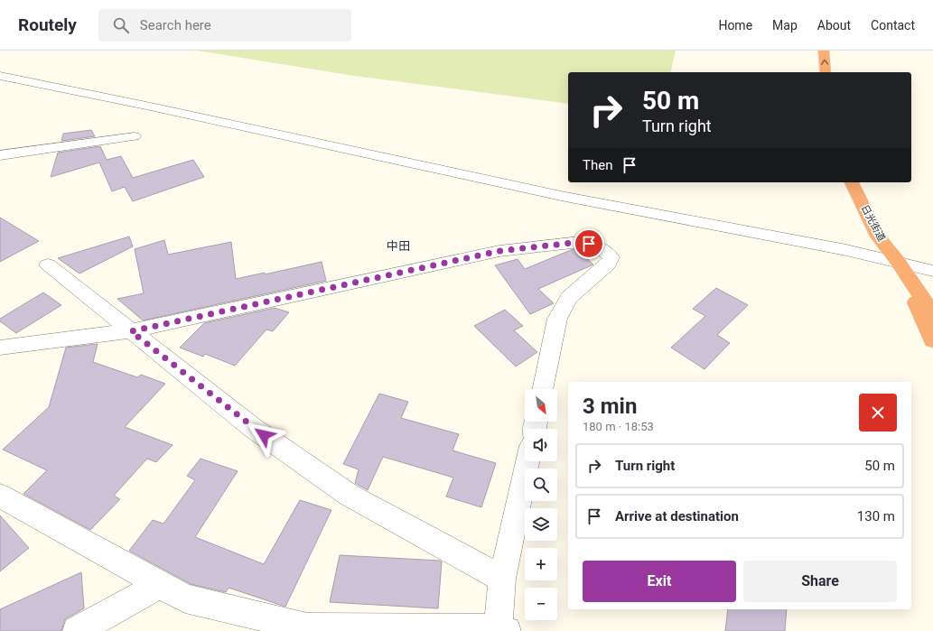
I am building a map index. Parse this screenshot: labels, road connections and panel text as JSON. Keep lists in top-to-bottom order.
{
  "streets": {
    "highway": ["日光街道"]
  },
  "districts": ["中田"],
  "north": "bottom right",
  "page": {
    "header": "Routely",
    "search": "Search here",
    "nav": [
      "Home",
      "Map",
      "About",
      "Contact"
    ],
    "turn": ["50 m", "Turn right"],
    "then": "Then",
    "heading": ["3 min", "180 m · 18:53"],
    "map_buttons": ["+", "−"],
    "list": [
      {
        "name": "Turn right",
        "value": "50 m"
      },
      {
        "name": "Arrive at destination",
        "value": "130 m"
      }
    ],
    "buttons": ["Exit", "Share"]
  }
}
